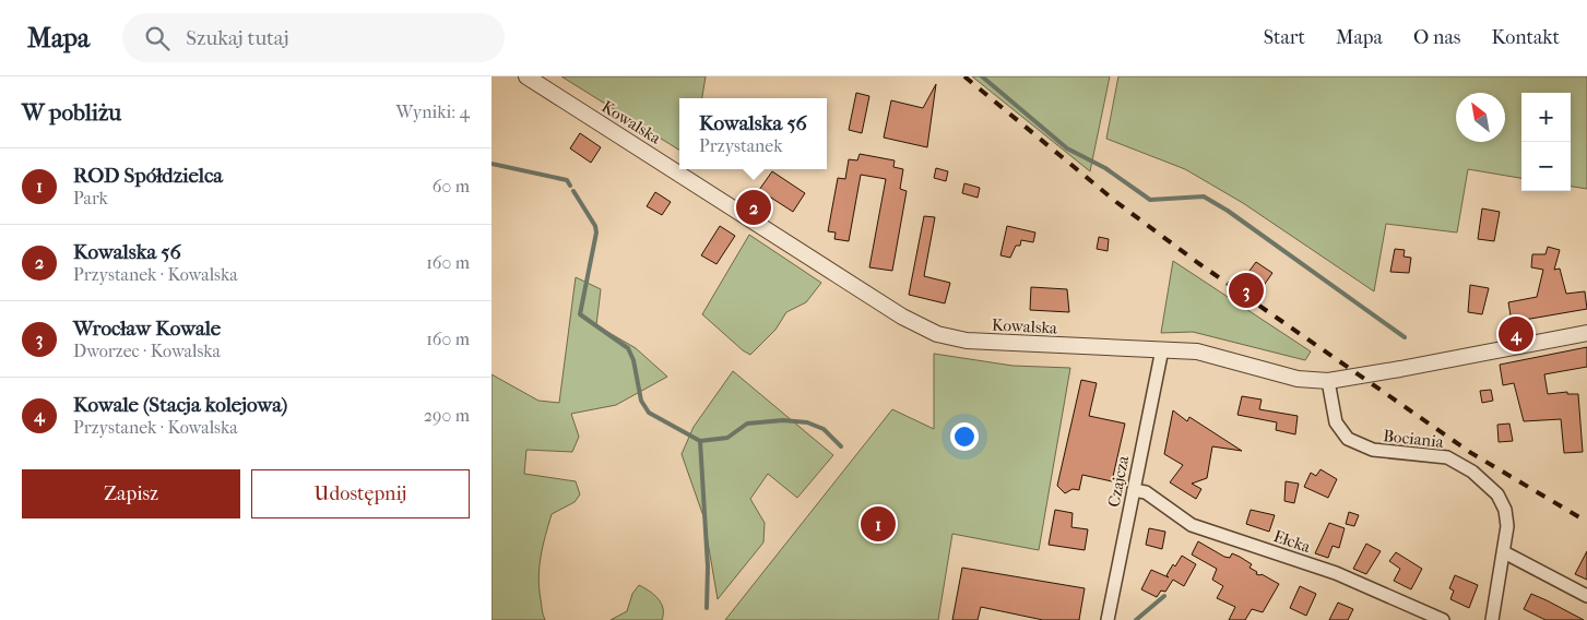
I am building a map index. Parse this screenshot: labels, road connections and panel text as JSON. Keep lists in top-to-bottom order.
{
  "streets": {
    "street": [
      "Kowalska",
      "Bociania",
      "Czajcza",
      "Ełcka"
    ]
  },
  "crossings": [
    ["Kowalska", "Bociania"],
    ["Kowalska", "Czajcza"],
    ["Czajcza", "Ełcka"]
  ],
  "north": "top left",
  "page": {
    "header": "Mapa",
    "search": "Szukaj tutaj",
    "nav": [
      "Start",
      "Mapa",
      "O nas",
      "Kontakt"
    ],
    "heading": ["W pobliżu", "Wyniki: 4"],
    "map_buttons": ["+", "−"],
    "popup": ["Kowalska 56", "Przystanek"],
    "list": [
      {
        "mark": "1",
        "name": "ROD Spółdzielca",
        "note": "Park",
        "value": "60 m"
      },
      {
        "mark": "2",
        "name": "Kowalska 56",
        "note": "Przystanek · Kowalska",
        "value": "160 m"
      },
      {
        "mark": "3",
        "name": "Wrocław Kowale",
        "note": "Dworzec · Kowalska",
        "value": "160 m"
      },
      {
        "mark": "4",
        "name": "Kowale (Stacja kolejowa)",
        "note": "Przystanek · Kowalska",
        "value": "290 m"
      }
    ],
    "pins": [
      "2",
      "3",
      "4",
      "1"
    ],
    "buttons": ["Zapisz", "Udostępnij"]
  }
}
